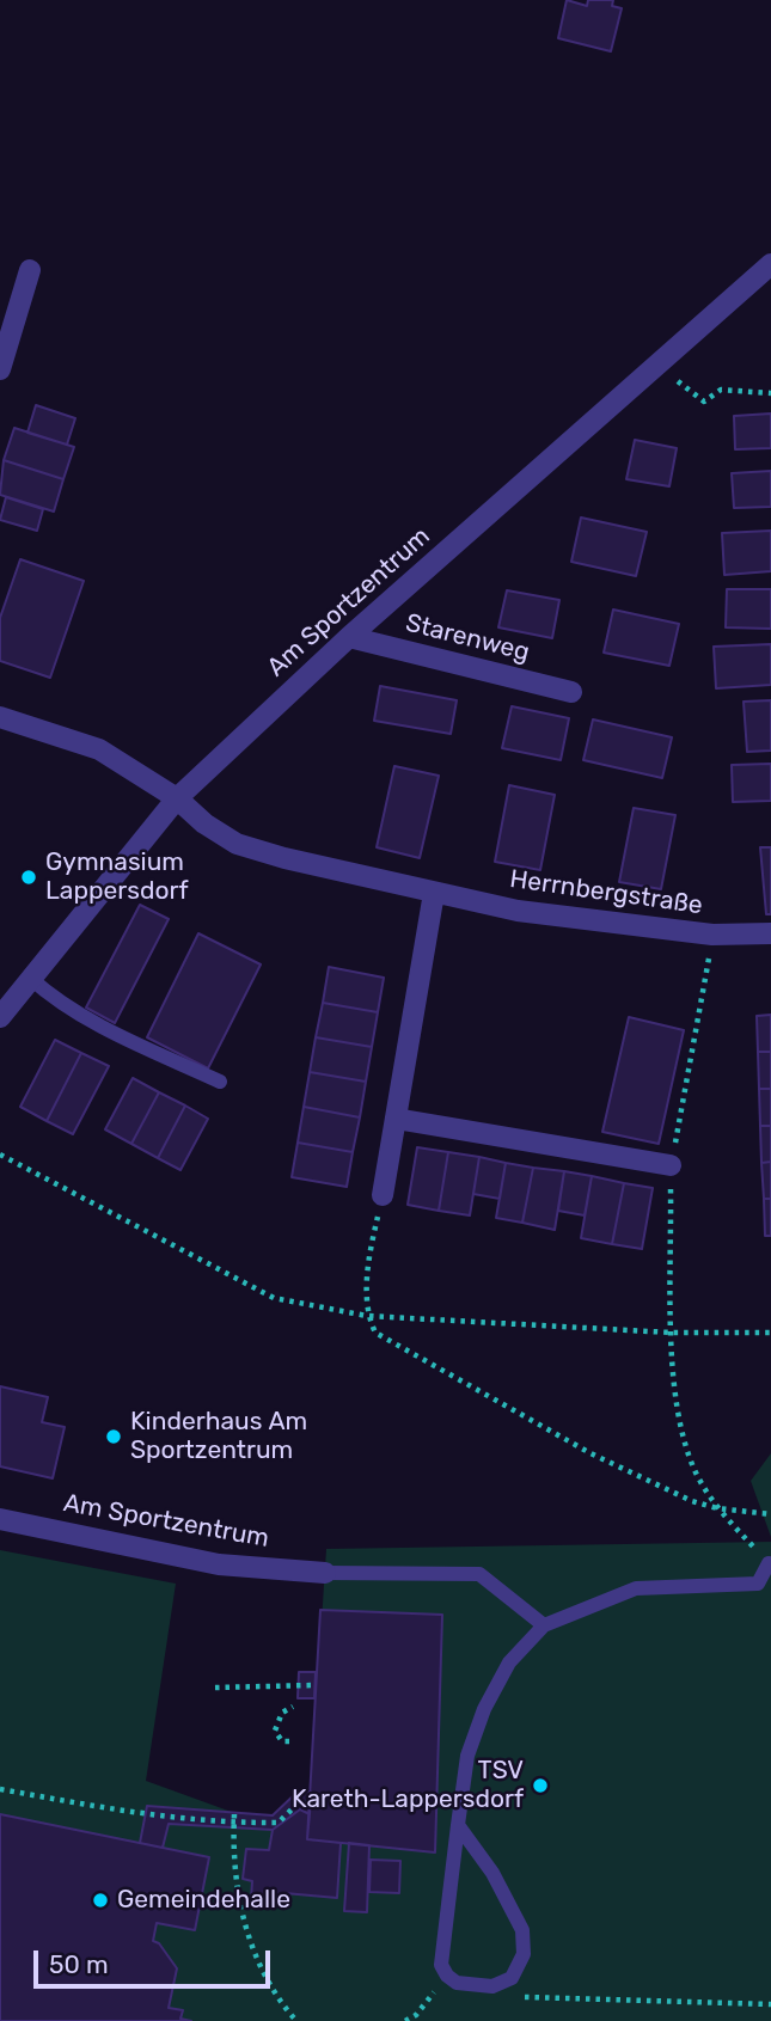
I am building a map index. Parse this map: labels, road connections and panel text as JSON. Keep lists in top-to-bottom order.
{
  "streets": {
    "street": ["Am Sportzentrum", "Starenweg", "Herrnbergstraße"]
  },
  "crossings": [
    ["Am Sportzentrum", "Starenweg"],
    ["Am Sportzentrum", "Herrnbergstraße"]
  ],
  "places": [
    "Gymnasium Lappersdorf",
    "Kinderhaus Am Sportzentrum",
    "TSV Kareth-Lappersdorf",
    "Gemeindehalle"
  ],
  "scale_bar": "50 m"
}
